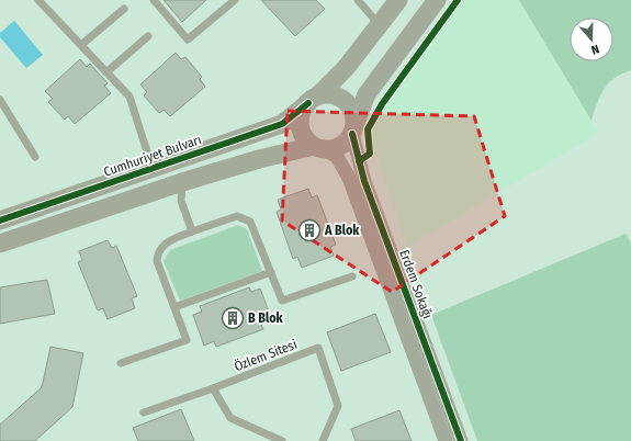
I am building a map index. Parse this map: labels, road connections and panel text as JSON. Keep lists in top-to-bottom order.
{
  "streets": {
    "street": ["Cumhuriyet Bulvarı", "Erdem Sokağı"],
    "lane": ["Özlem Sitesi"]
  },
  "crossings": [
    ["Cumhuriyet Bulvarı", "Erdem Sokağı"]
  ],
  "places": {
    "building": ["A Blok", "B Blok"]
  },
  "north": "bottom"
}
